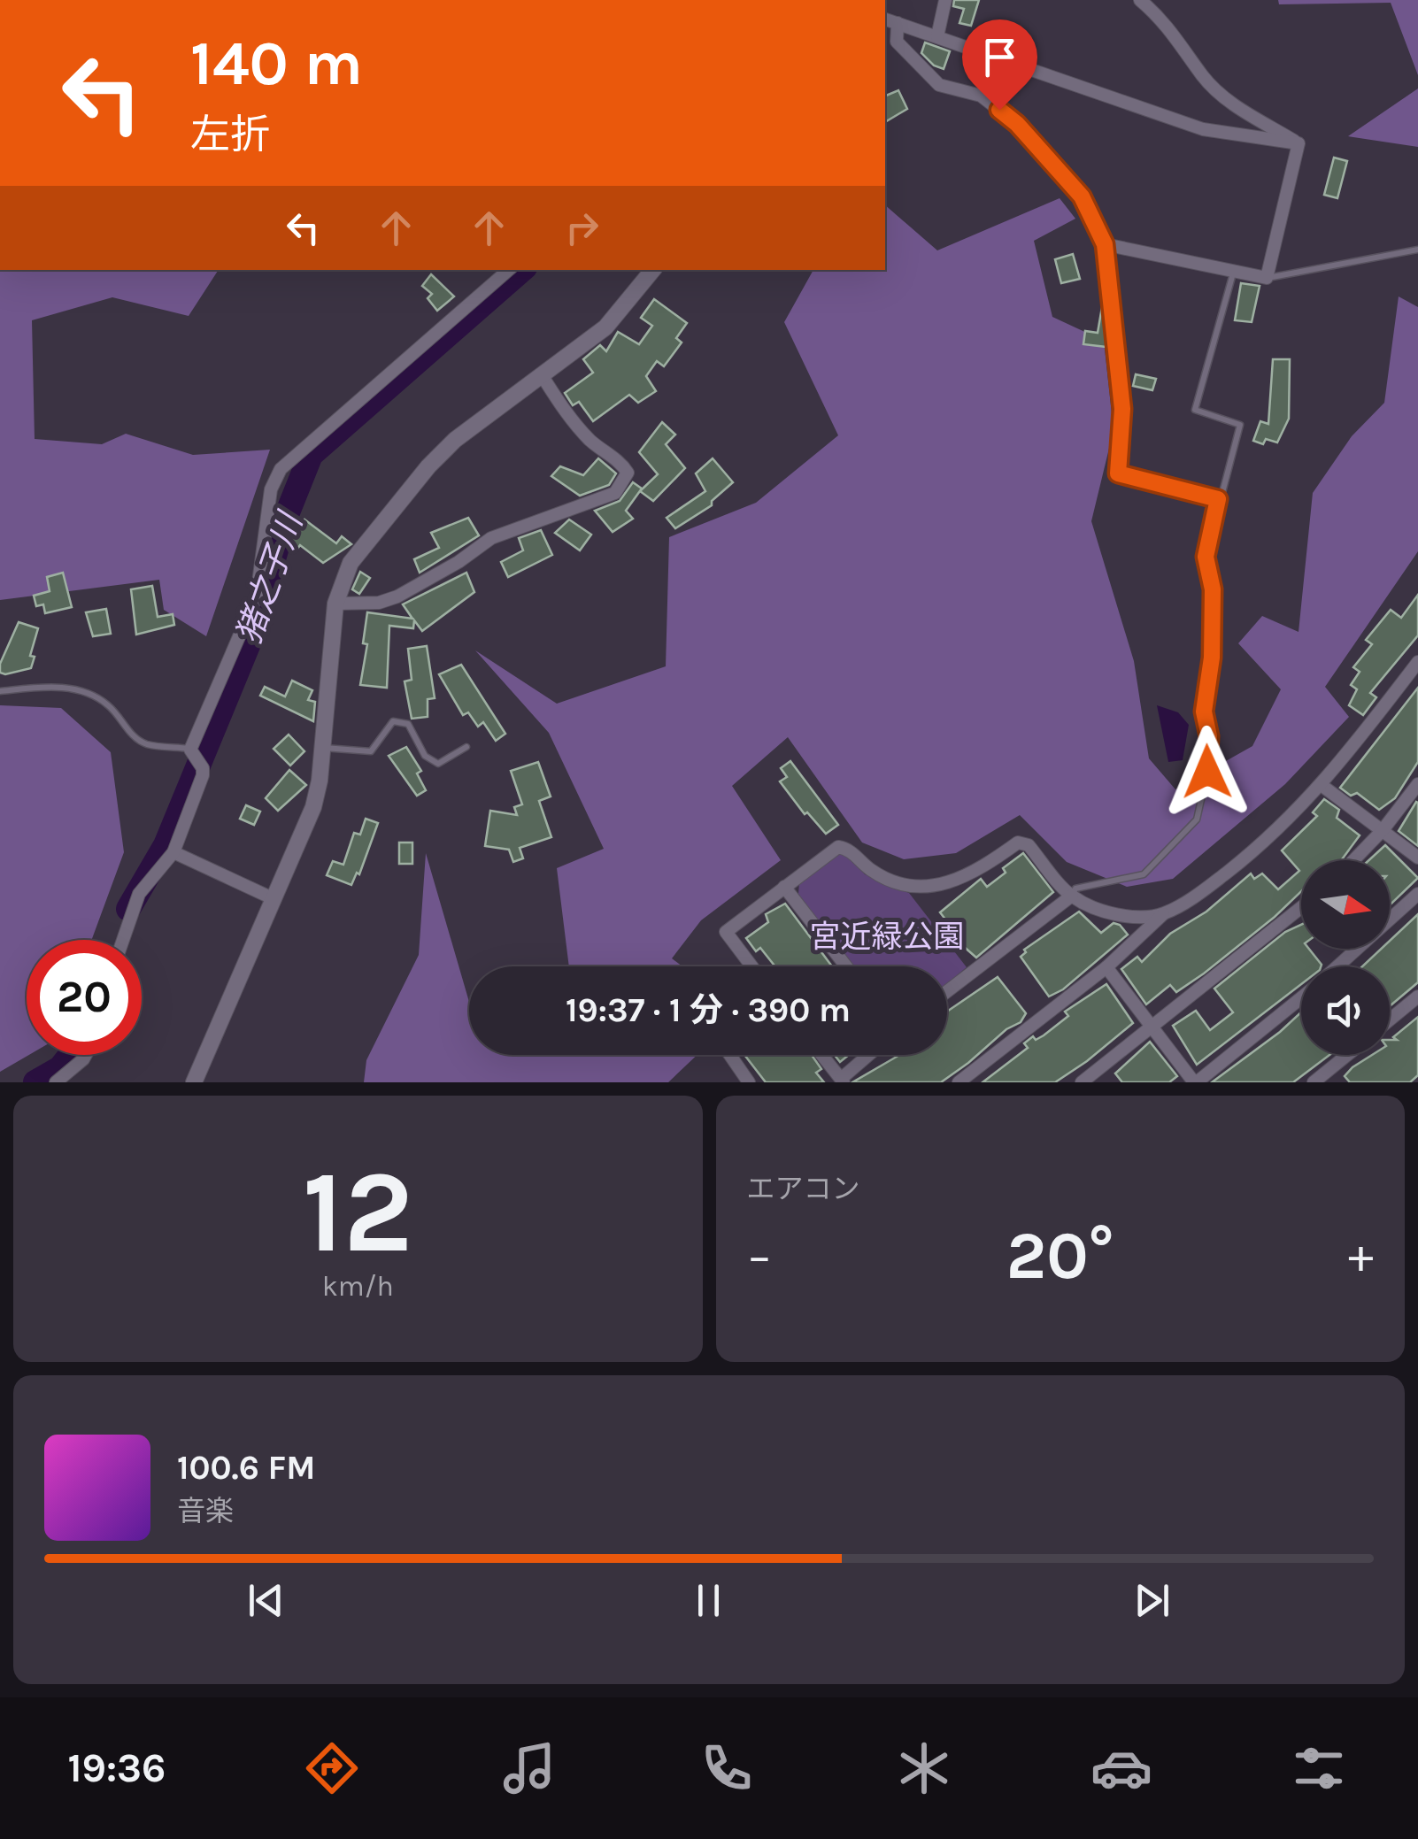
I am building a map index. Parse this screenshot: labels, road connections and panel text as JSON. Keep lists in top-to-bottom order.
{
  "water": ["猪之子川"],
  "parks": ["宮近緑公園"],
  "north": "right",
  "page": {
    "turn": ["140 m", "左折"],
    "limit": "20",
    "trip": "19:37 · 1 分 · 390 m",
    "tile": [
      ["12", "km/h"],
      "エアコン"
    ],
    "heat": ["−", "20°", "+"],
    "song": ["100.6 FM", "音楽"],
    "tabs": "19:36"
  }
}
